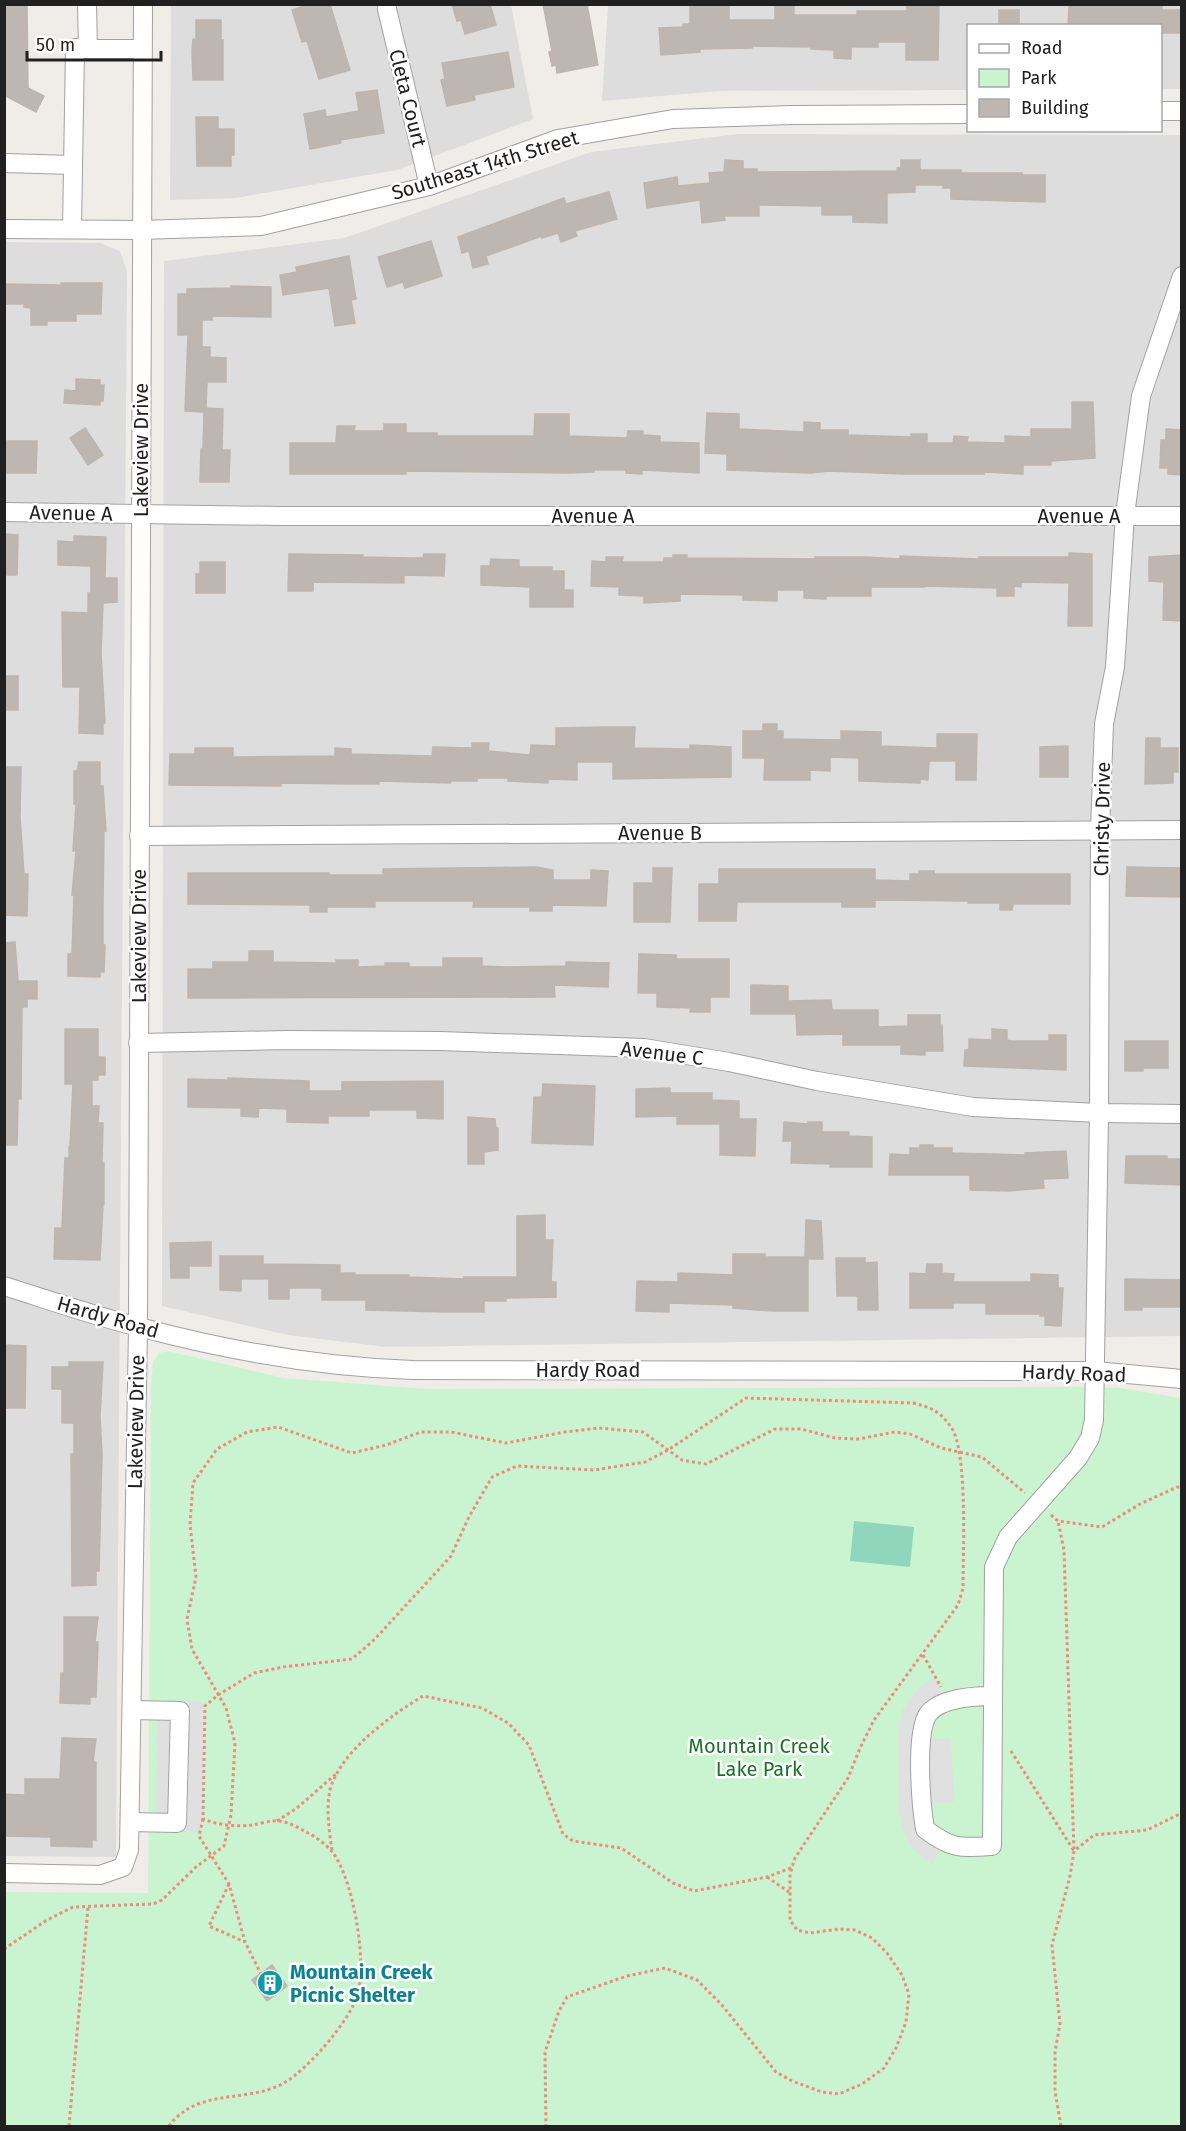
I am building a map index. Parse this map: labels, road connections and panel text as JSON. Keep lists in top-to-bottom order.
{
  "streets": {
    "street": [
      "Cleta Court",
      "Southeast 14th Street",
      "Lakeview Drive",
      "Avenue A",
      "Christy Drive",
      "Avenue B",
      "Avenue C",
      "Hardy Road"
    ]
  },
  "crossings": [
    ["Cleta Court", "Southeast 14th Street"],
    ["Southeast 14th Street", "Lakeview Drive"],
    ["Lakeview Drive", "Avenue A"],
    ["Lakeview Drive", "Avenue B"],
    ["Lakeview Drive", "Avenue C"],
    ["Lakeview Drive", "Hardy Road"],
    ["Avenue A", "Christy Drive"],
    ["Christy Drive", "Avenue B"],
    ["Christy Drive", "Avenue C"],
    ["Christy Drive", "Hardy Road"]
  ],
  "parks": ["Mountain Creek Lake Park"],
  "places": {
    "building": ["Mountain Creek Picnic Shelter"]
  },
  "legend": ["Road", "Park", "Building"],
  "scale_bar": "50 m"
}
